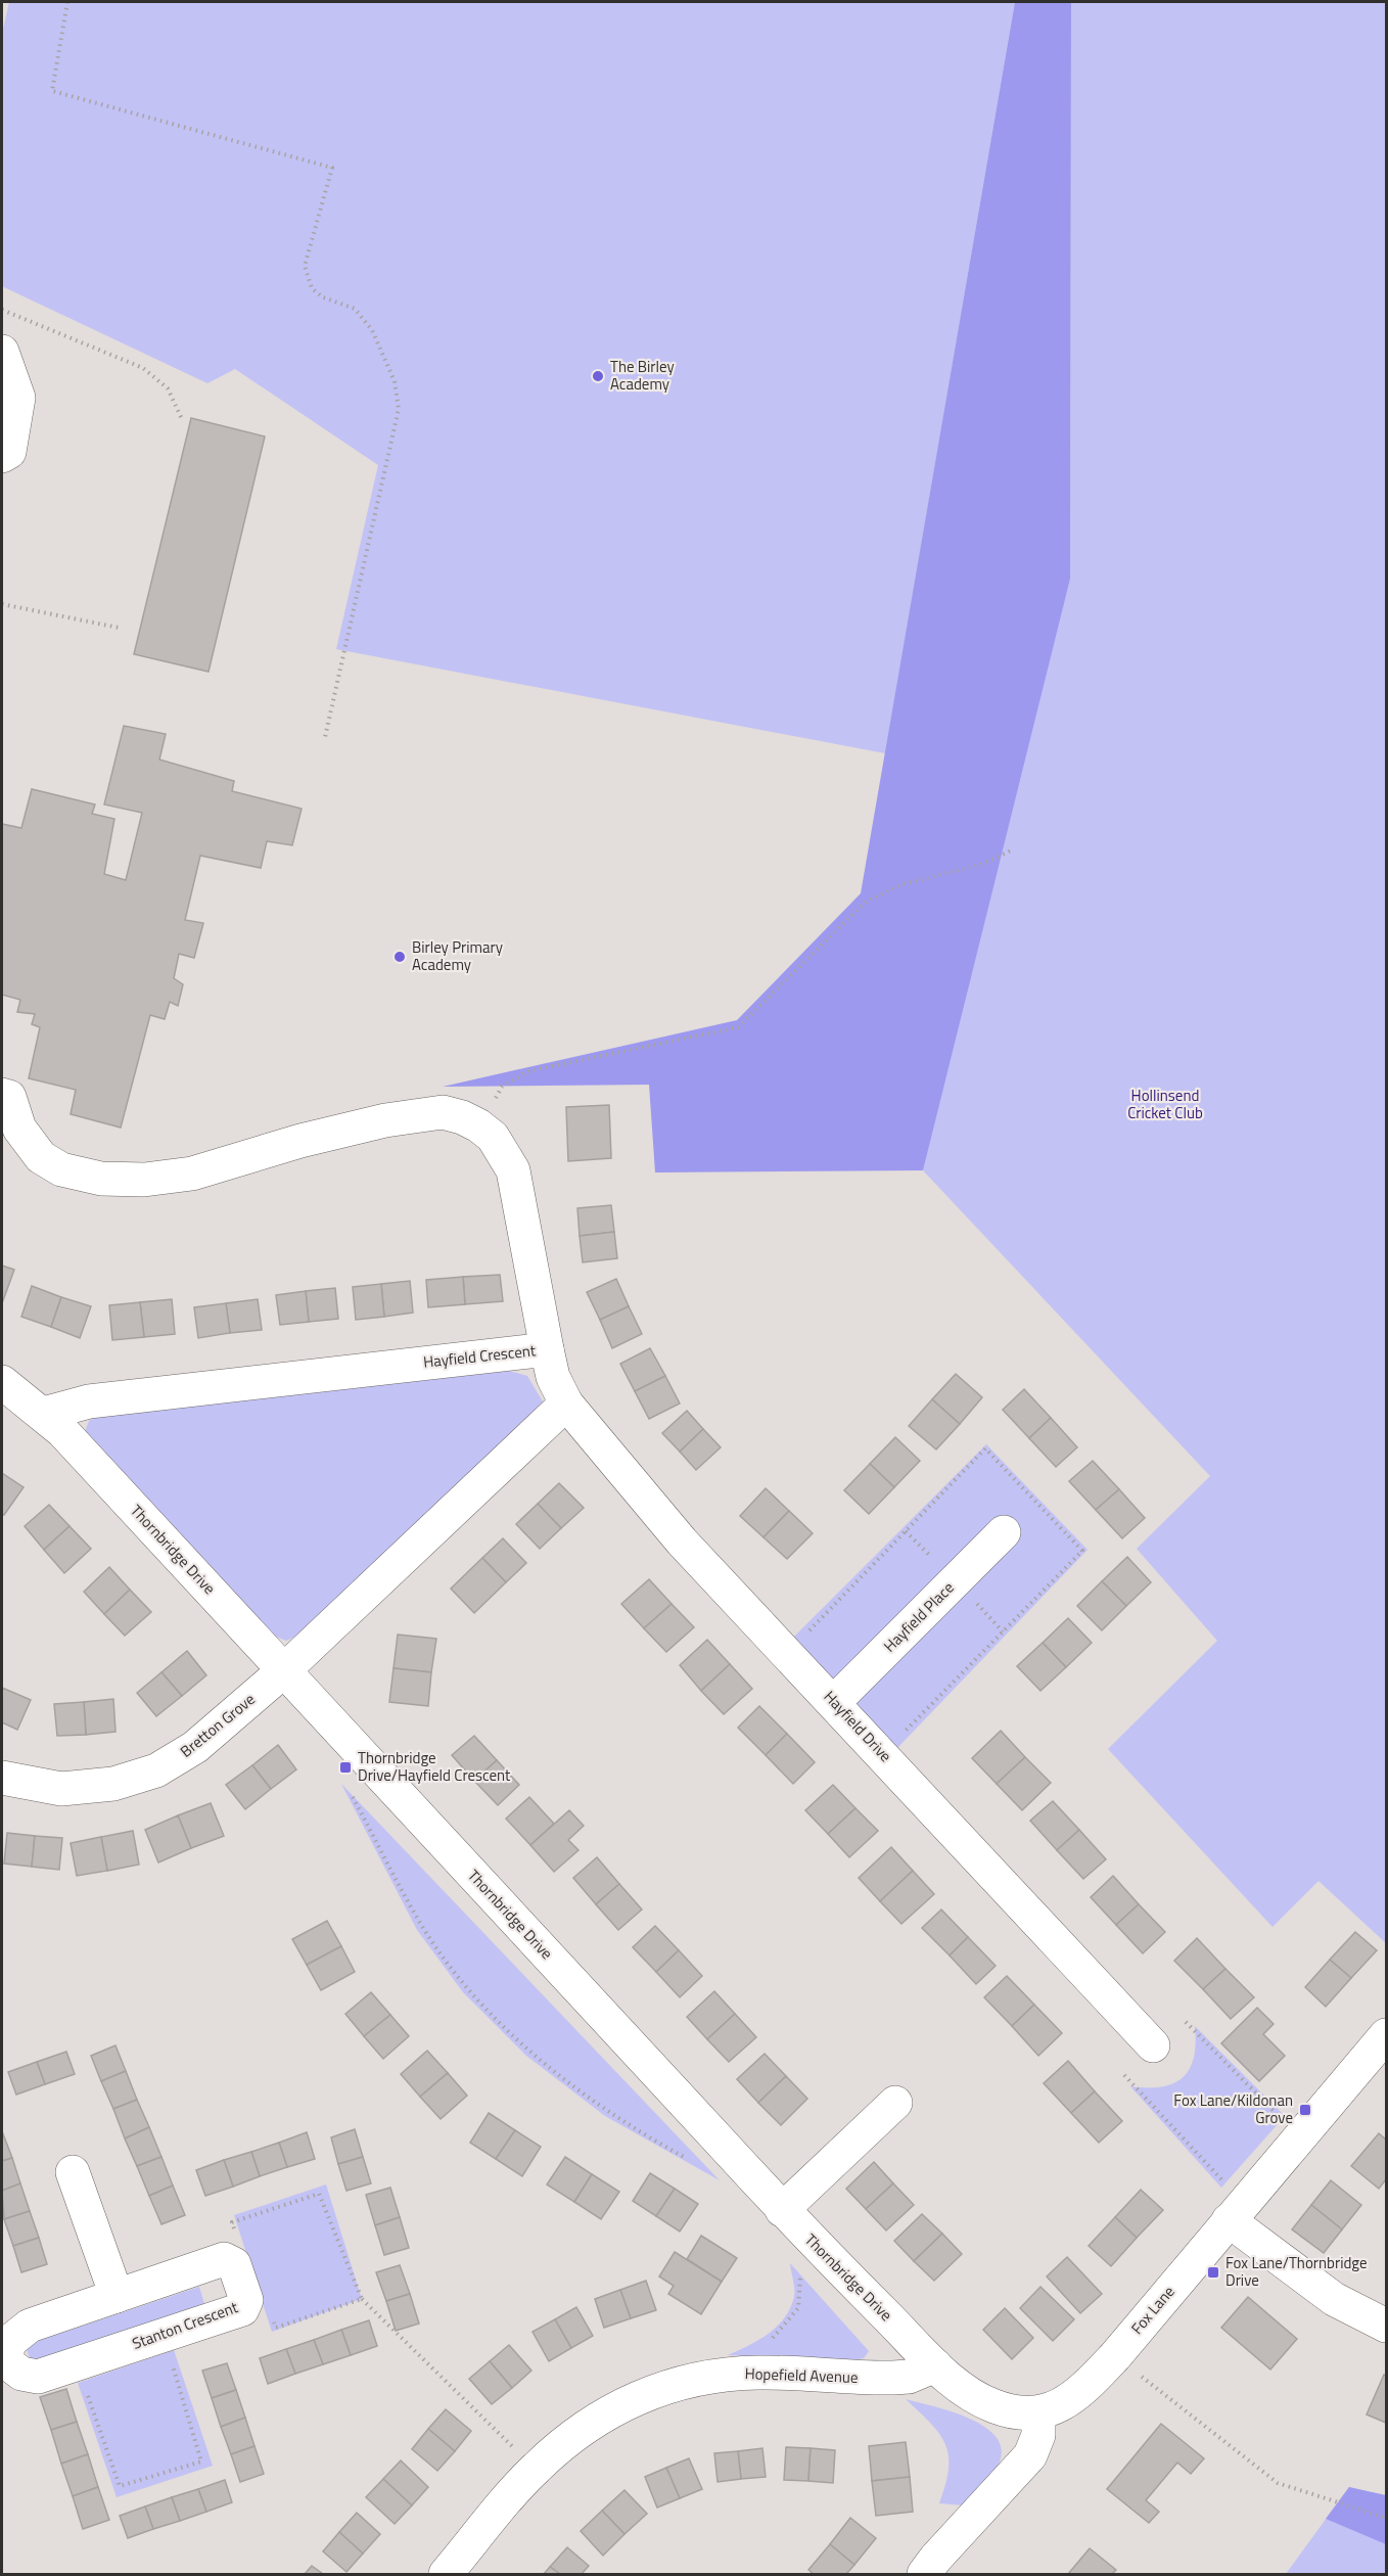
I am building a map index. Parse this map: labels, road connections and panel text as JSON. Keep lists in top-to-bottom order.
{
  "streets": {
    "street": [
      "Hayfield Crescent",
      "Thornbridge Drive",
      "Hayfield Place",
      "Bretton Grove",
      "Hayfield Drive",
      "Fox Lane",
      "Stanton Crescent",
      "Hopefield Avenue"
    ]
  },
  "crossings": [
    ["Hayfield Crescent", "Thornbridge Drive"],
    ["Hayfield Crescent", "Hayfield Drive"],
    ["Thornbridge Drive", "Bretton Grove"],
    ["Thornbridge Drive", "Fox Lane"],
    ["Thornbridge Drive", "Hopefield Avenue"],
    ["Hayfield Place", "Hayfield Drive"]
  ],
  "parks": ["Hollinsend Cricket Club"],
  "places": {
    "other": ["The Birley Academy", "Birley Primary Academy"],
    "transit": ["Thornbridge Drive/Hayfield Crescent", "Fox Lane/Kildonan Grove", "Fox Lane/Thornbridge Drive"]
  }
}
